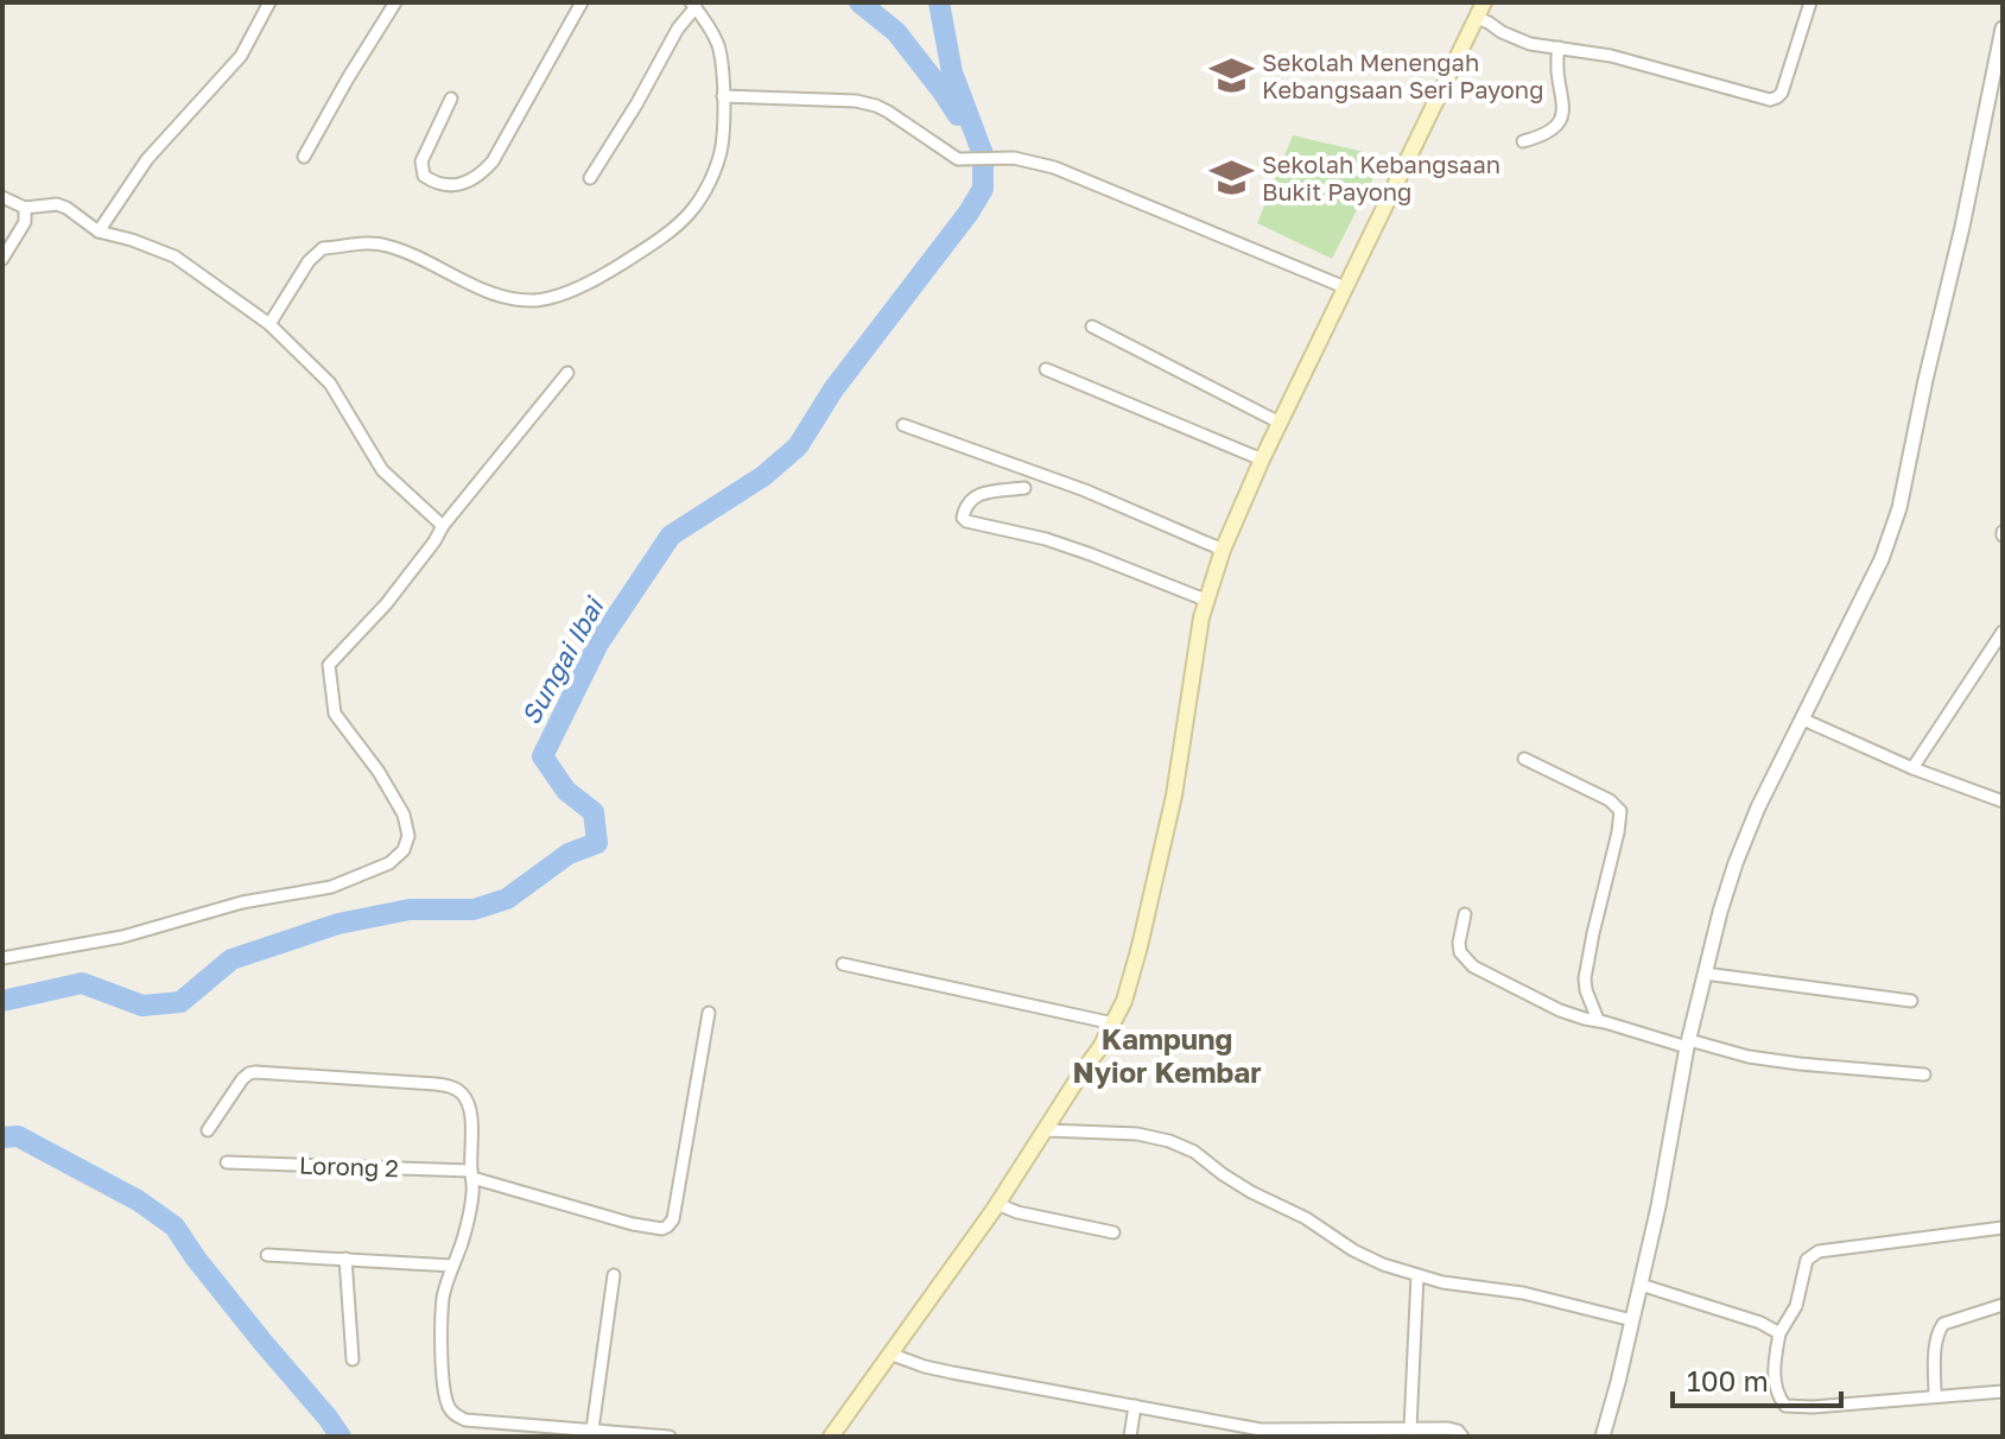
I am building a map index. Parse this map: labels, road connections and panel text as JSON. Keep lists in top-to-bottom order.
{
  "streets": {
    "street": ["Lorong 2"]
  },
  "districts": ["Kampung Nyior Kembar"],
  "water": ["Sungai Ibai"],
  "places": {
    "school or university": ["Sekolah Menengah Kebangsaan Seri Payong", "Sekolah Kebangsaan Bukit Payong"]
  },
  "scale_bar": "100 m"
}
